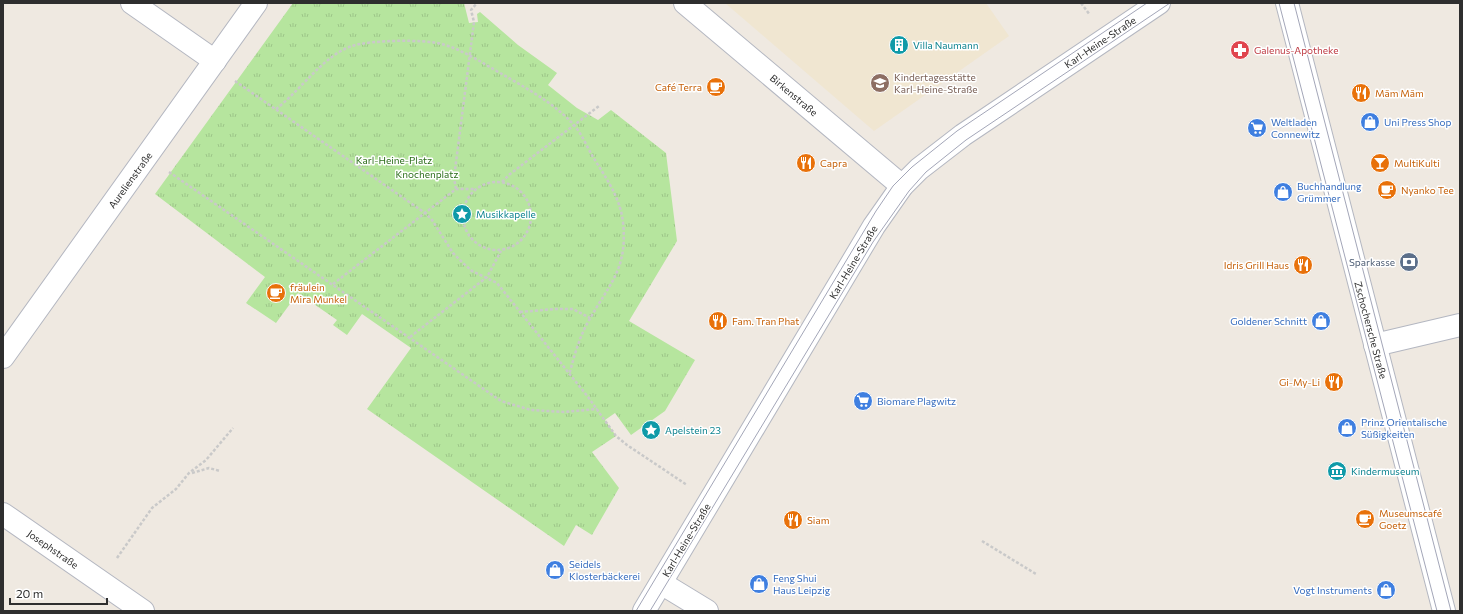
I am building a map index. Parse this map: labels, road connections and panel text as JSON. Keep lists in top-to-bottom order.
{
  "streets": {
    "street": [
      "Karl-Heine-Straße",
      "Birkenstraße",
      "Aurelienstraße",
      "Zschochersche Straße",
      "Josephstraße"
    ]
  },
  "crossings": [
    ["Karl-Heine-Straße", "Birkenstraße"]
  ],
  "parks": ["Karl-Heine-Platz", "Knochenplatz"],
  "places": {
    "building": ["Villa Naumann"],
    "pharmacy": ["Galenus-Apotheke"],
    "school or university": ["Kindertagesstätte Karl-Heine-Straße"],
    "cafe": [
      "Café Terra",
      "Nyanko Tee",
      "fräulein Mira Munkel",
      "Museumscafé Goetz"
    ],
    "restaurant": [
      "Măm Măm",
      "Capra",
      "Idris Grill Haus",
      "Fam. Tran Phat",
      "Gi-My-Li",
      "Siam"
    ],
    "shop": [
      "Uni Press Shop",
      "Buchhandlung Grümmer",
      "Goldener Schnitt",
      "Prinz Orientalische Süßigkeiten",
      "Seidels Klosterbäckerei",
      "Feng Shui Haus Leipzig",
      "Vogt Instruments"
    ],
    "supermarket": ["Weltladen Connewitz", "Biomare Plagwitz"],
    "bar": ["MultiKulti"],
    "place": ["Musikkapelle", "Apelstein 23"],
    "bank": ["Sparkasse"],
    "museum": ["Kindermuseum"]
  },
  "scale_bar": "20 m"
}
